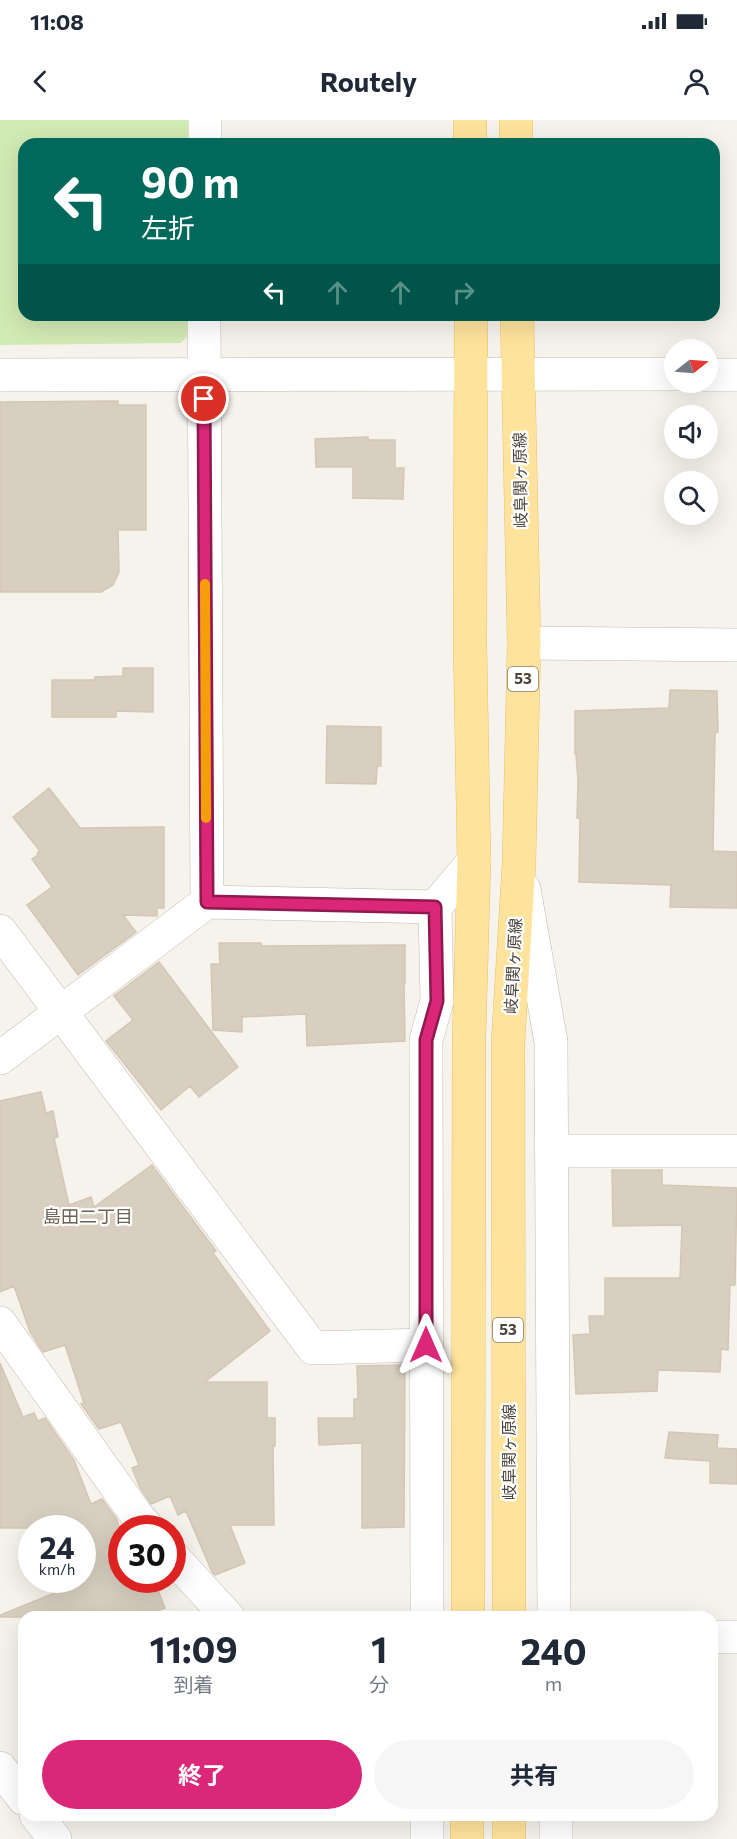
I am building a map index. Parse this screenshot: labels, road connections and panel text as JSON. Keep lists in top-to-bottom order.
{
  "streets": {
    "main road": ["岐阜関ヶ原線", "53"]
  },
  "districts": ["島田二丁目"],
  "north": "right",
  "page": {
    "status": "11:08",
    "header": "Routely",
    "turn": ["90 m", "左折"],
    "speed": "24 km/h",
    "limit": "30",
    "eta": [
      "11:09",
      "到着",
      "1",
      "分",
      "240",
      "m"
    ],
    "buttons": ["終了", "共有"]
  }
}
